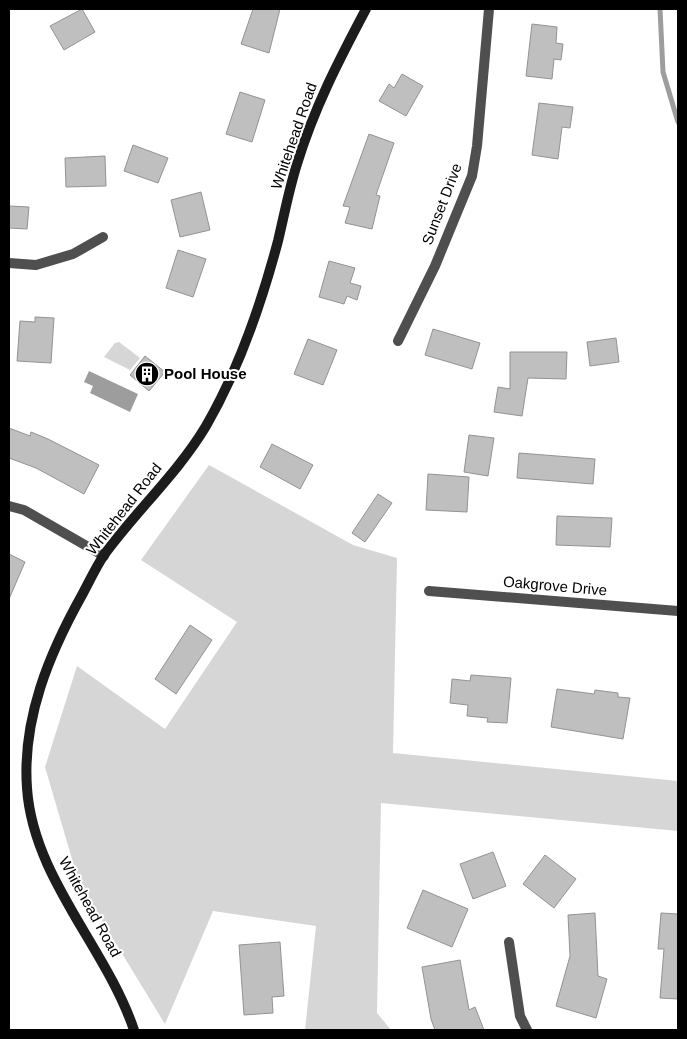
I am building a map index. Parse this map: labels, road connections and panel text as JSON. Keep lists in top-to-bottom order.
{
  "streets": {
    "street": ["Whitehead Road", "Sunset Drive", "Oakgrove Drive"]
  },
  "places": {
    "building": ["Pool House"]
  }
}
